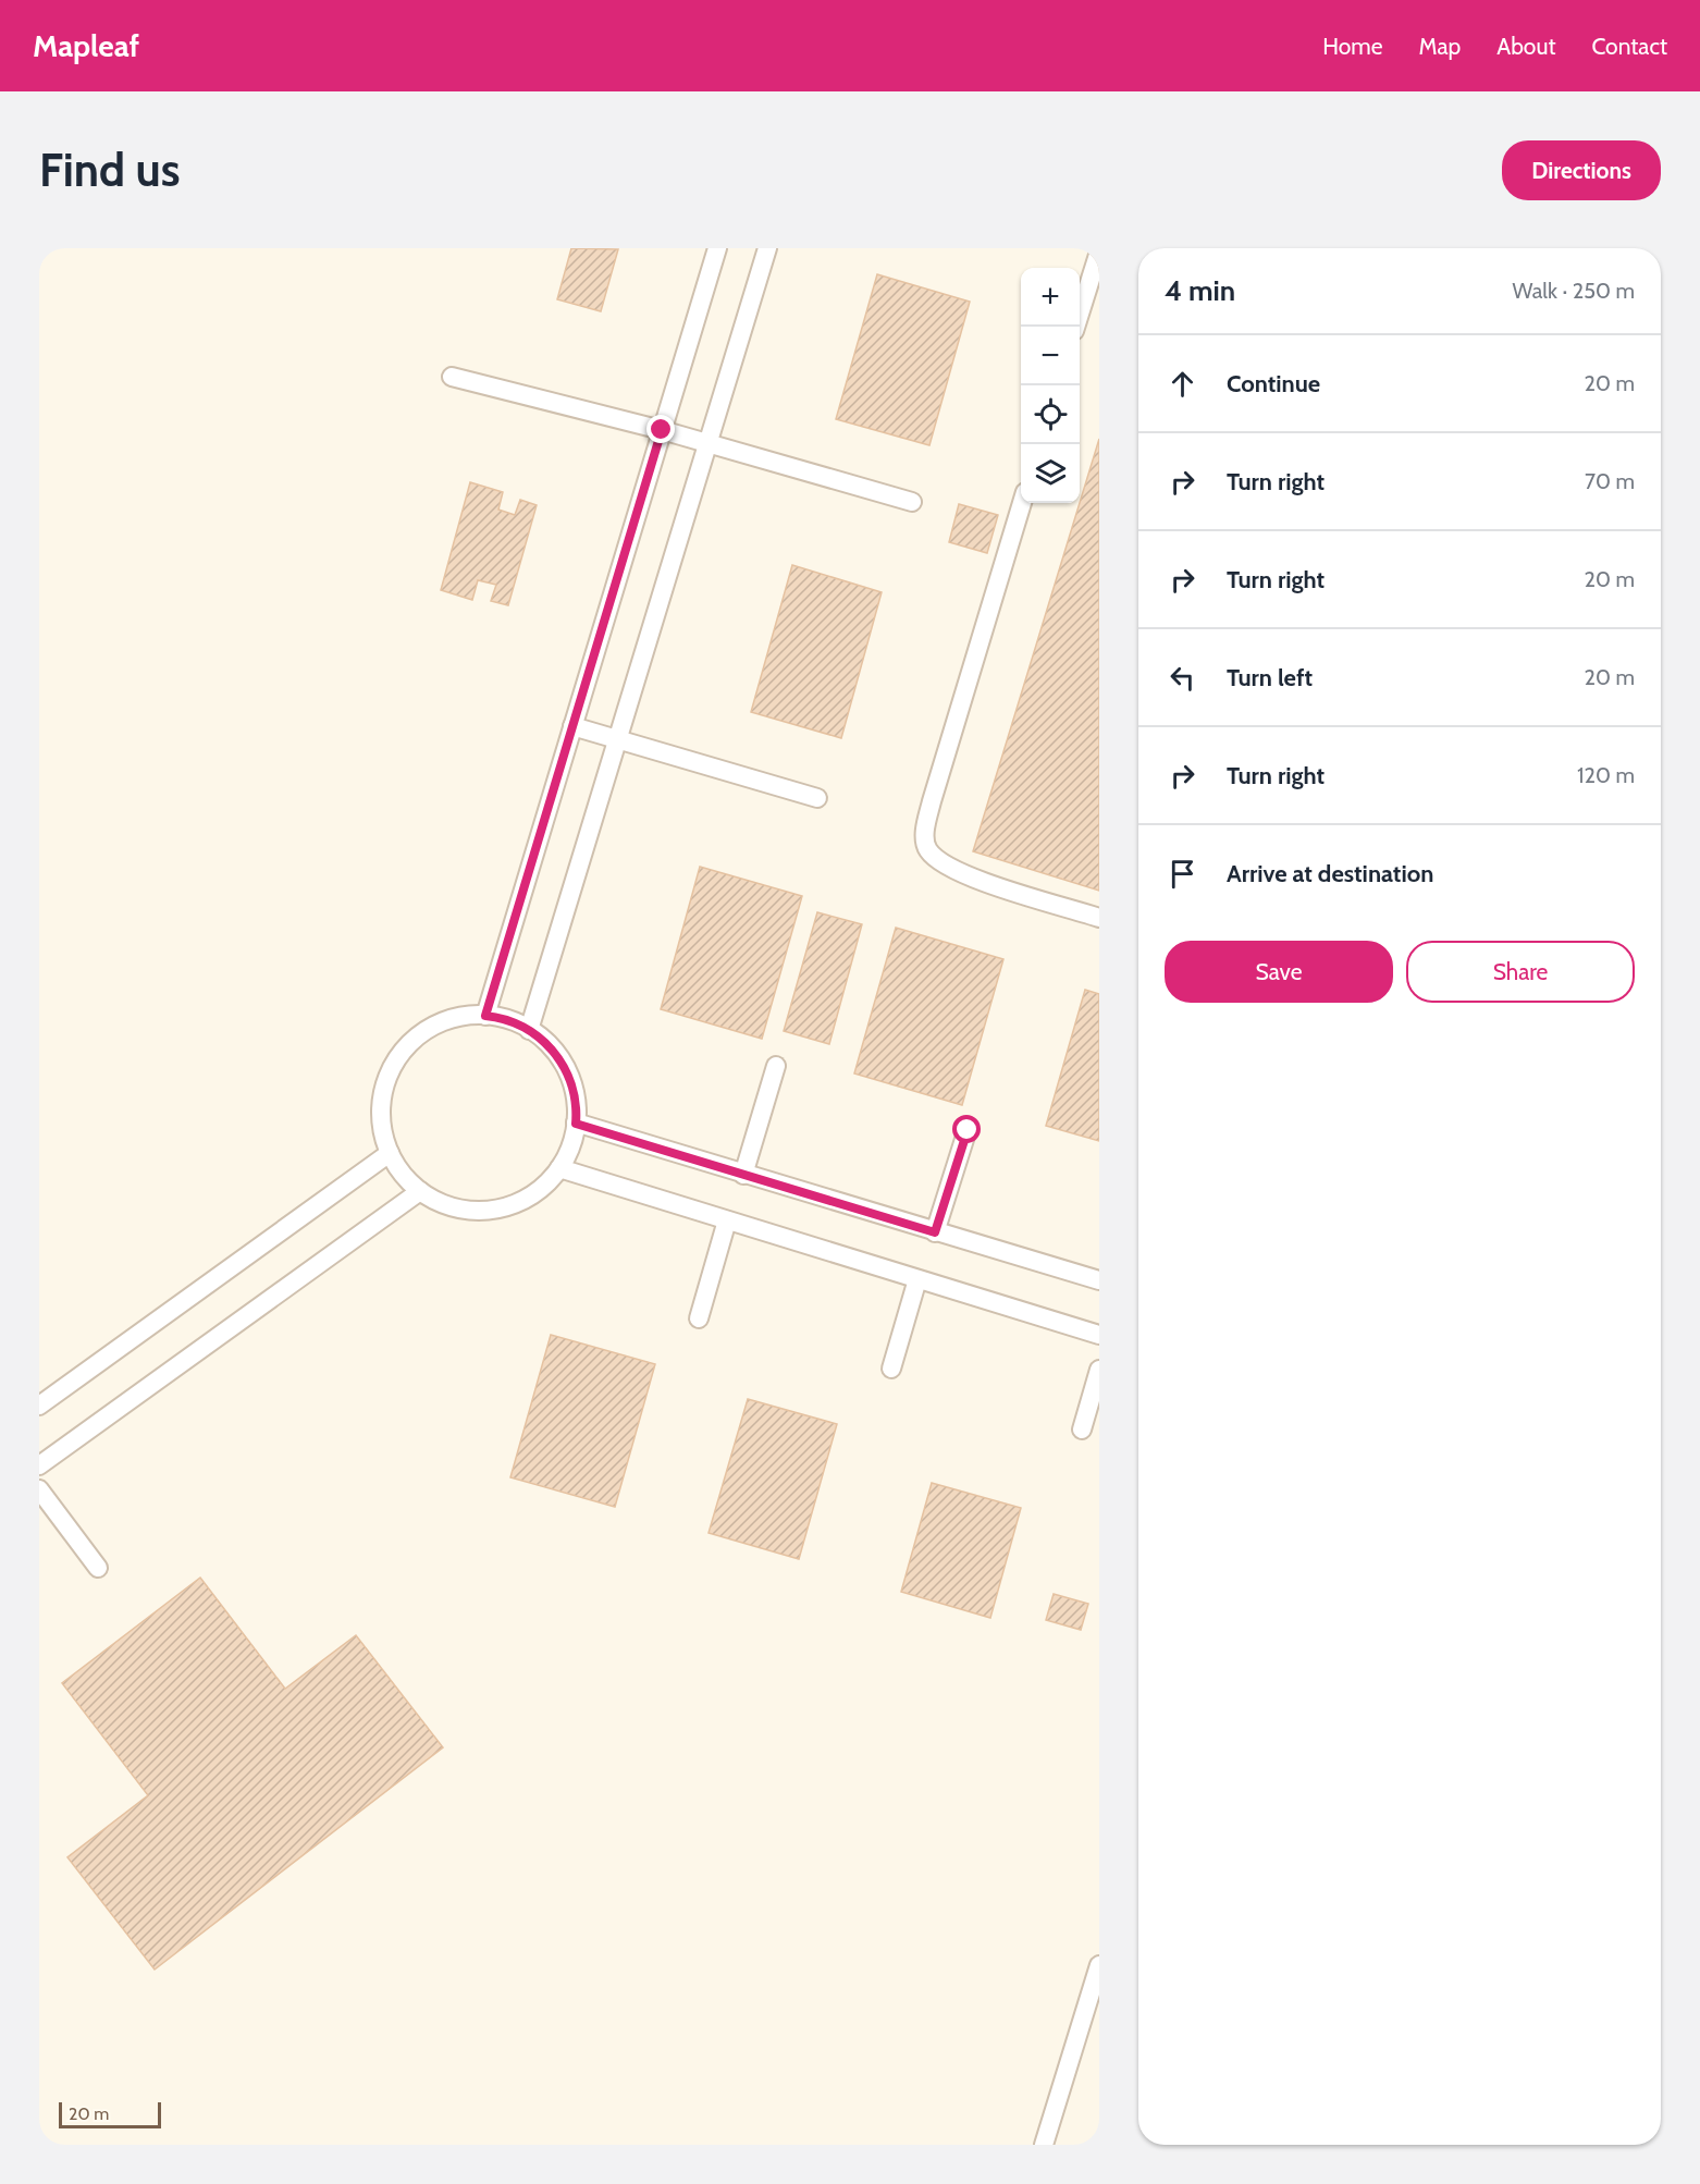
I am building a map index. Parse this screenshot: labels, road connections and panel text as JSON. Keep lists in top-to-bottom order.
{
  "scale_bar": "20 m",
  "page": {
    "header": "Mapleaf",
    "nav": [
      "Home",
      "Map",
      "About",
      "Contact"
    ],
    "buttons": [
      "Directions",
      ["Save", "Share"]
    ],
    "title": "Find us",
    "heading": ["4 min", "Walk · 250 m"],
    "map_buttons": ["+", "−"],
    "list": [
      ["Continue", "20 m"],
      ["Turn right", "70 m"],
      ["Turn right", "20 m"],
      ["Turn left", "20 m"],
      ["Turn right", "120 m"],
      "Arrive at destination"
    ],
    "scale": "20 m"
  }
}
